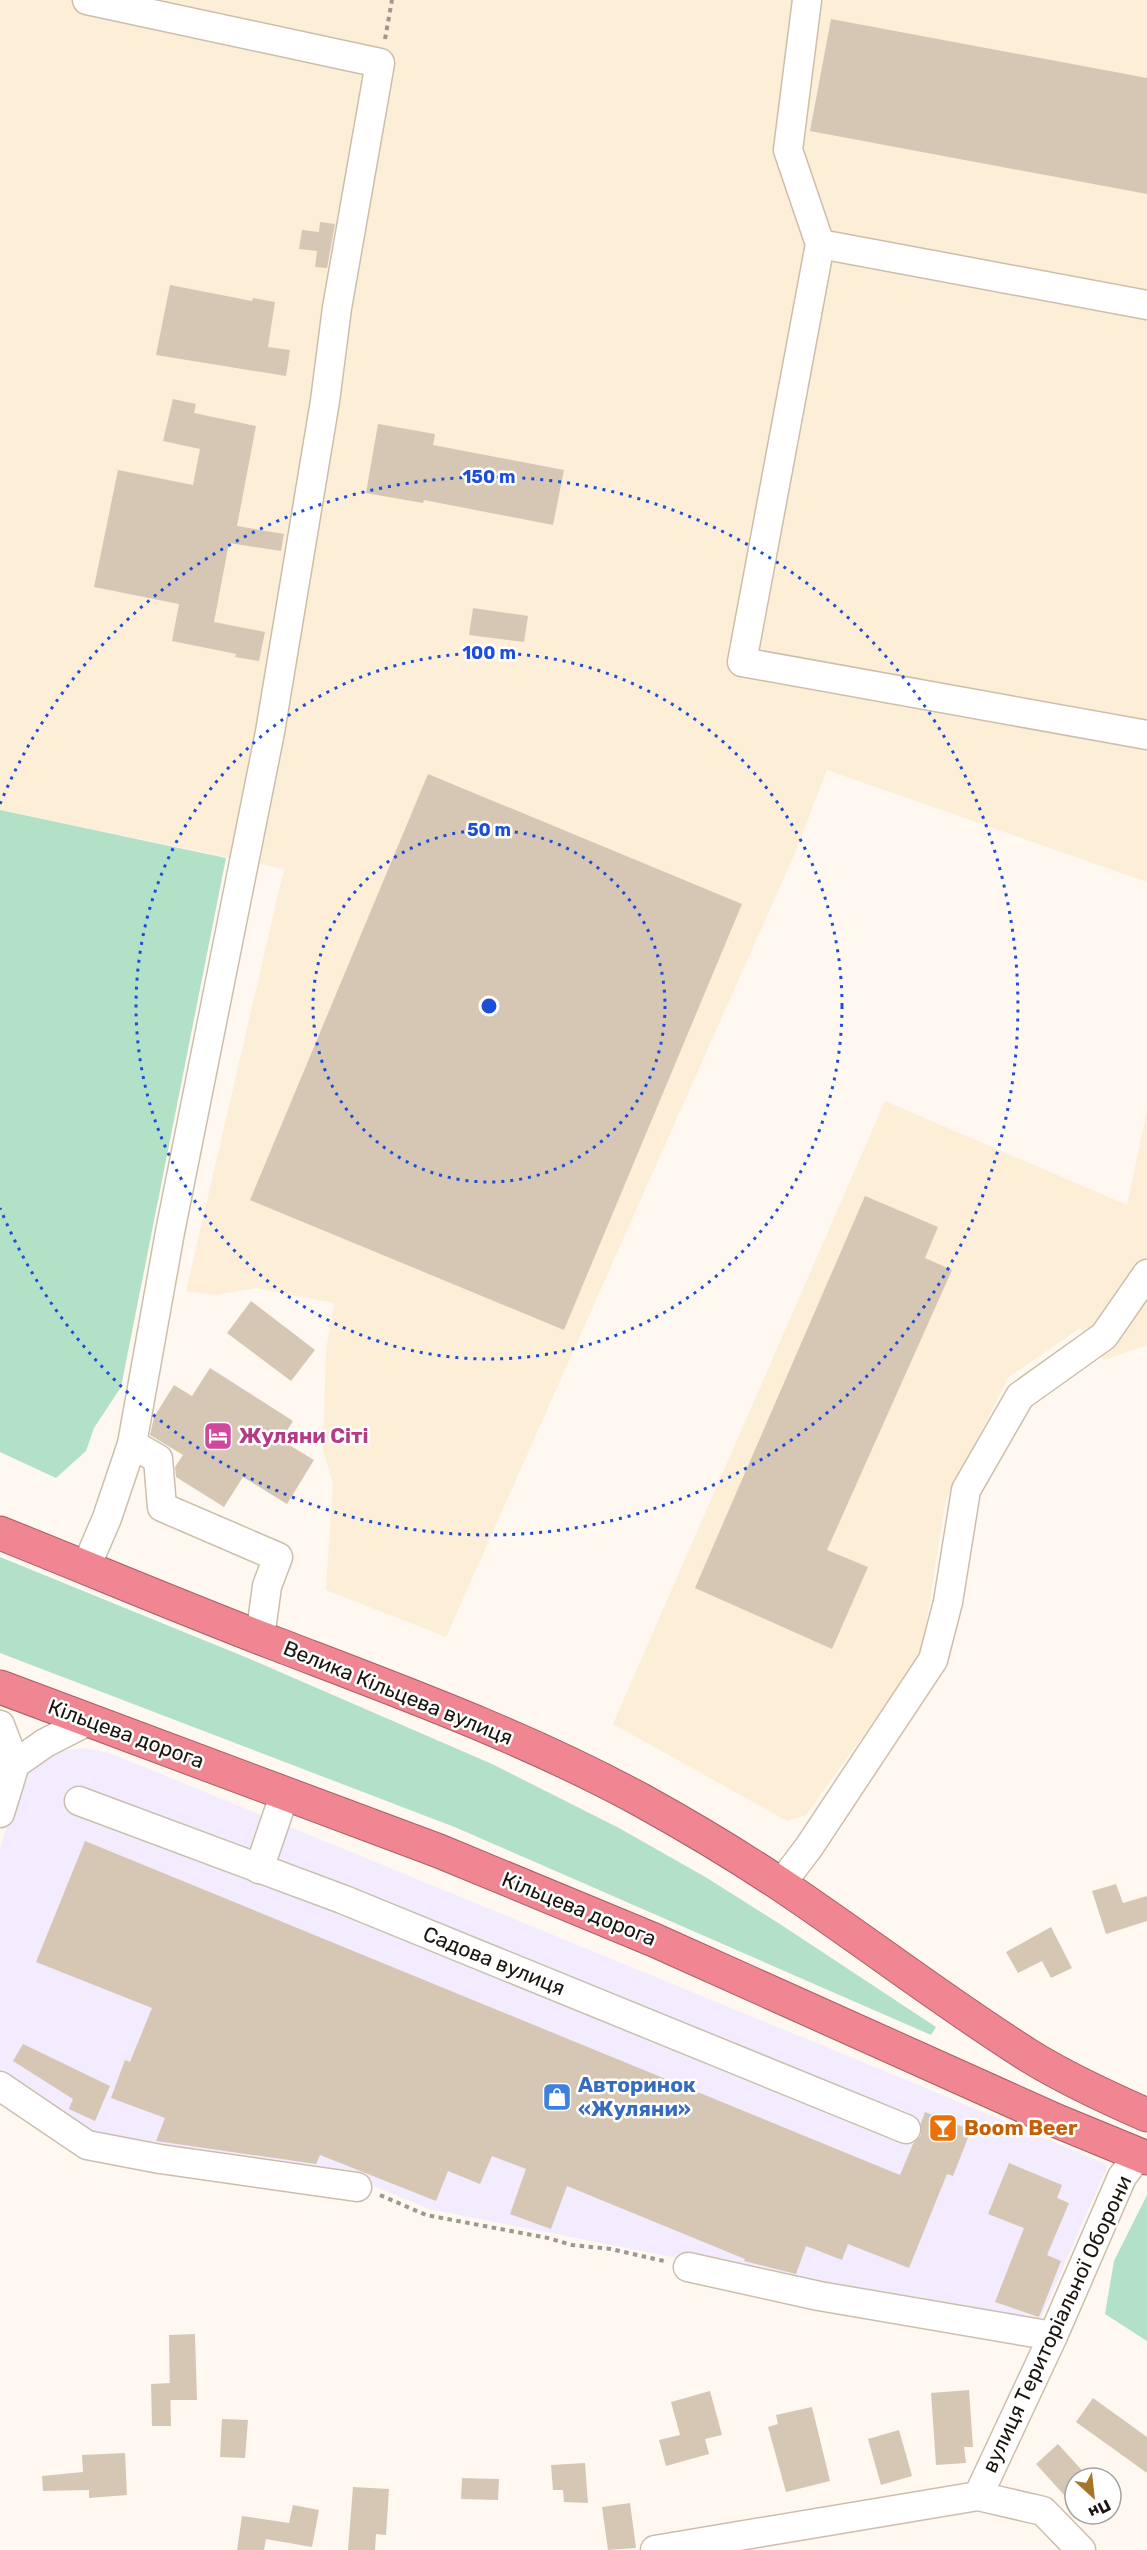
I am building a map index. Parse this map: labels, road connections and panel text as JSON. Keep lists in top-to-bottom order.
{
  "streets": {
    "highway": ["Велика Кільцева вулиця", "Кільцева дорога"],
    "street": ["Садова вулиця", "вулиця Територіальної Оборони"]
  },
  "crossings": [
    ["Кільцева дорога", "вулиця Територіальної Оборони"]
  ],
  "places": {
    "hotel": ["Жуляни Сіті"],
    "shop": ["Авторинок «Жуляни»"],
    "bar": ["Boom Beer"]
  },
  "north": "bottom right",
  "rings": ["150 m", "100 m", "50 m"]
}
